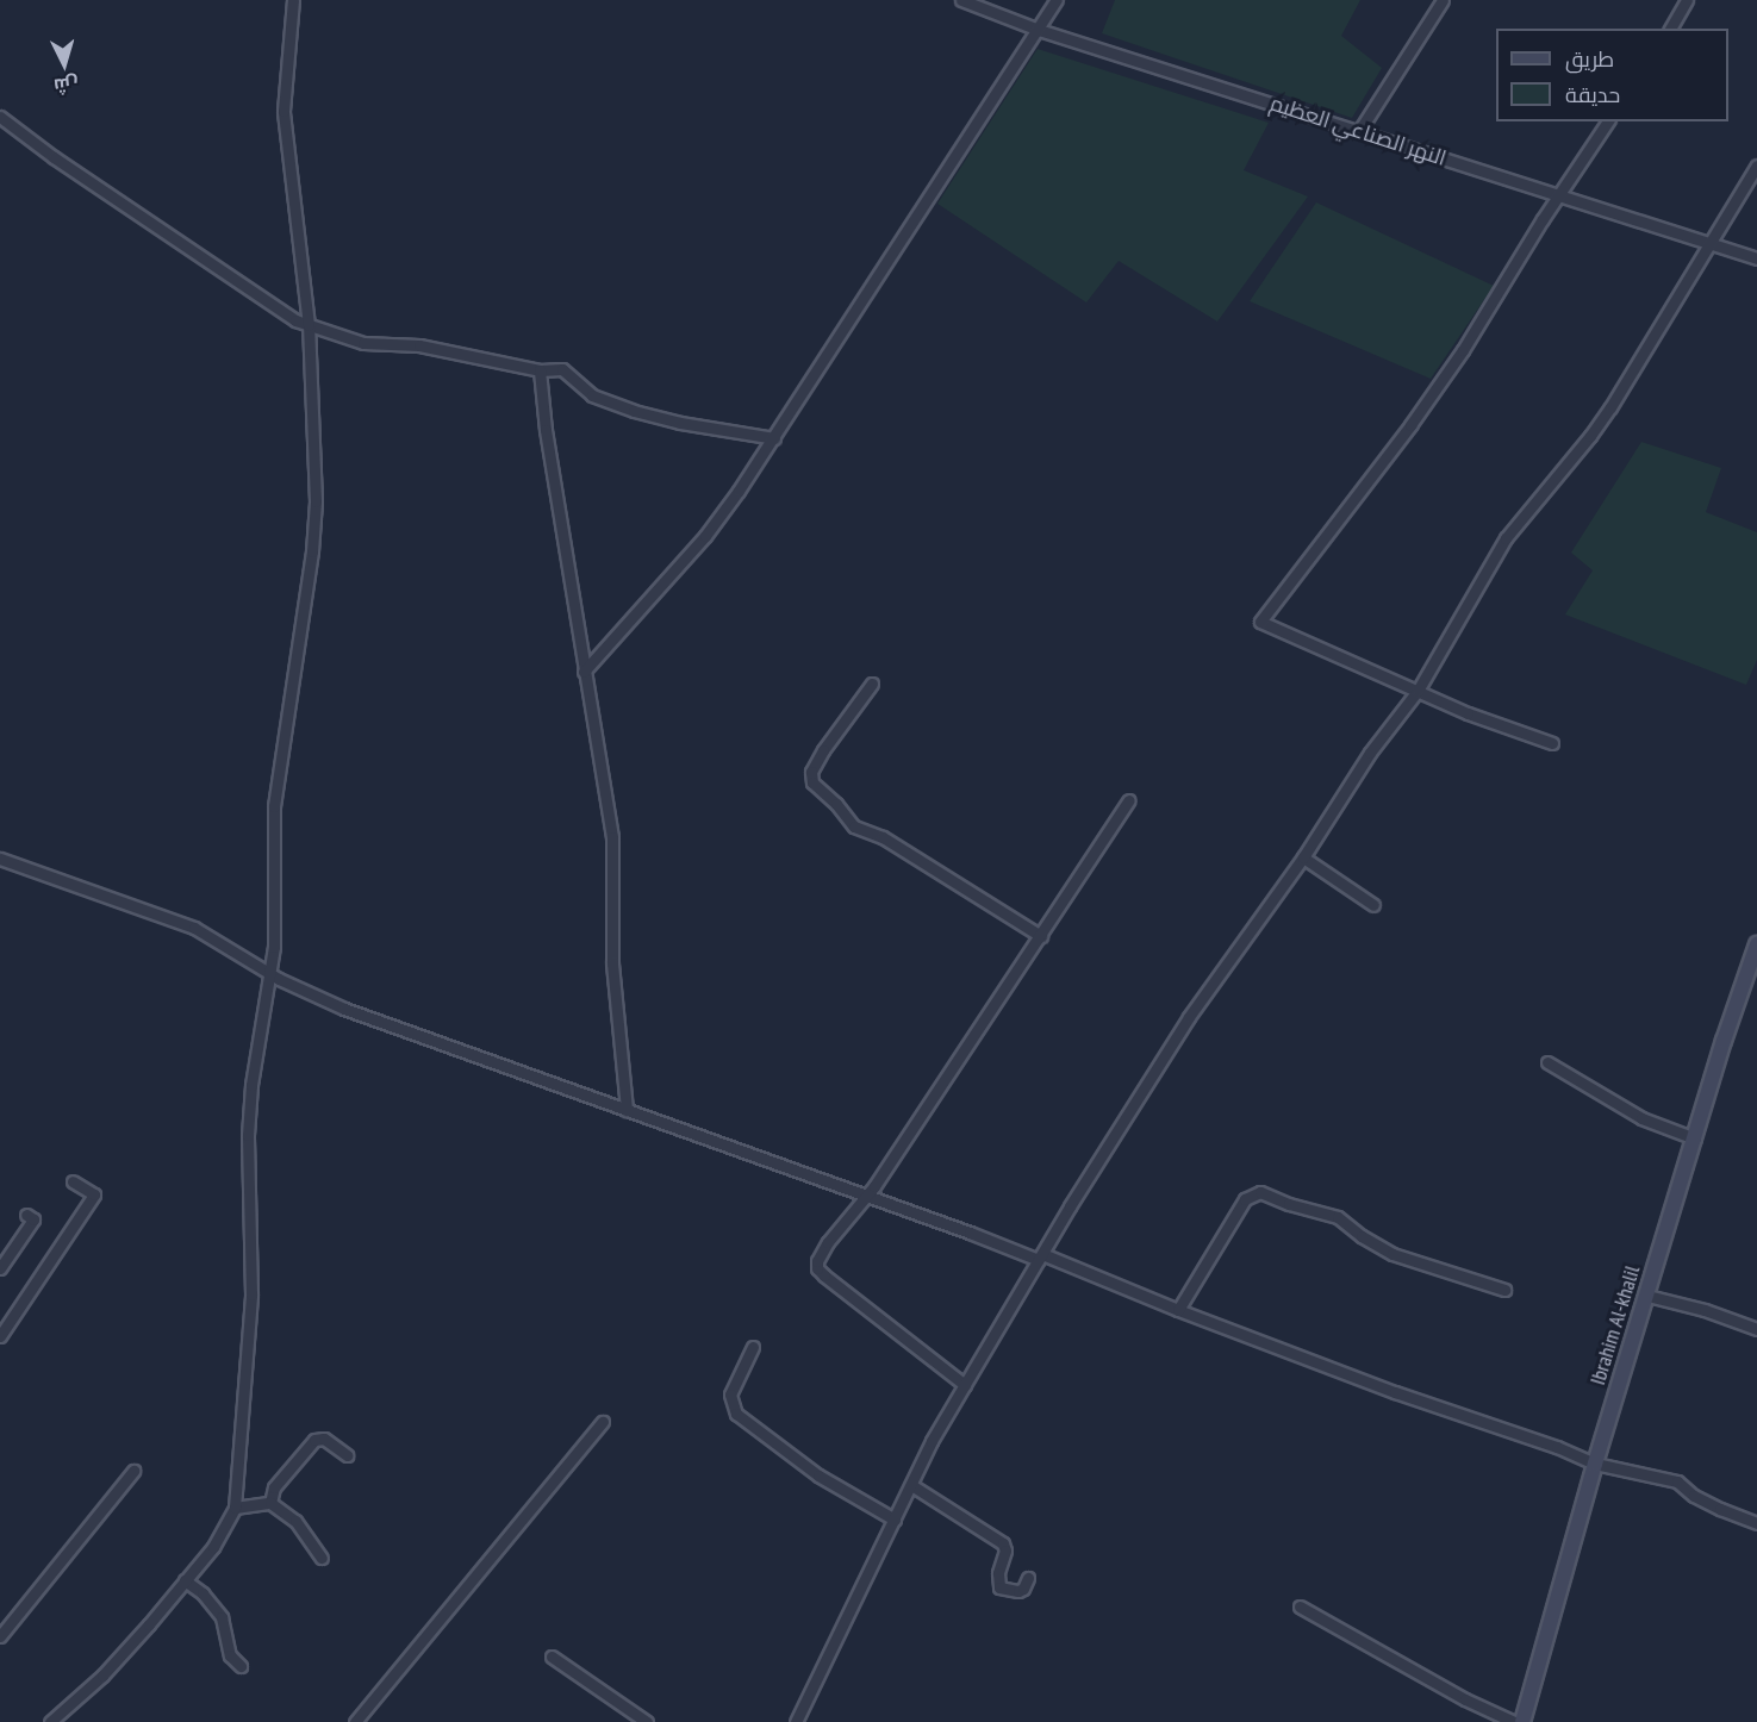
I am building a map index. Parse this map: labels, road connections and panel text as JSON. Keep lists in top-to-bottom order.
{
  "streets": {
    "street": ["النهر الصناعي العظيم", "Ibrahim Al-khalil"]
  },
  "legend": ["طريق", "حديقة"],
  "north": "bottom"
}
